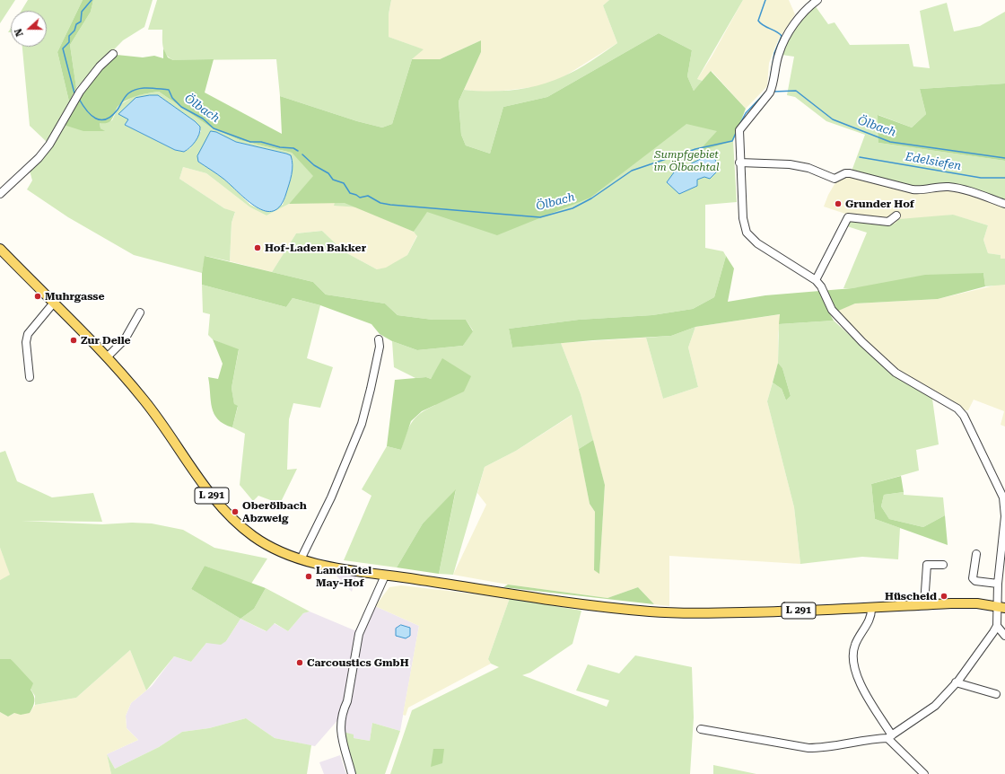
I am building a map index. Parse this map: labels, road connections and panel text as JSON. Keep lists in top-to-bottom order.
{
  "streets": {
    "main road": ["L 291"]
  },
  "water": ["Ölbach", "Edelsiefen"],
  "parks": ["Sumpfgebiet im Ölbachtal"],
  "places": [
    "Grunder Hof",
    "Hof-Laden Bakker",
    "Muhrgasse",
    "Zur Delle",
    "Oberölbach Abzweig",
    "Landhotel May-Hof",
    "Hüscheid",
    "Carcoustics GmbH"
  ],
  "north": "left"
}
